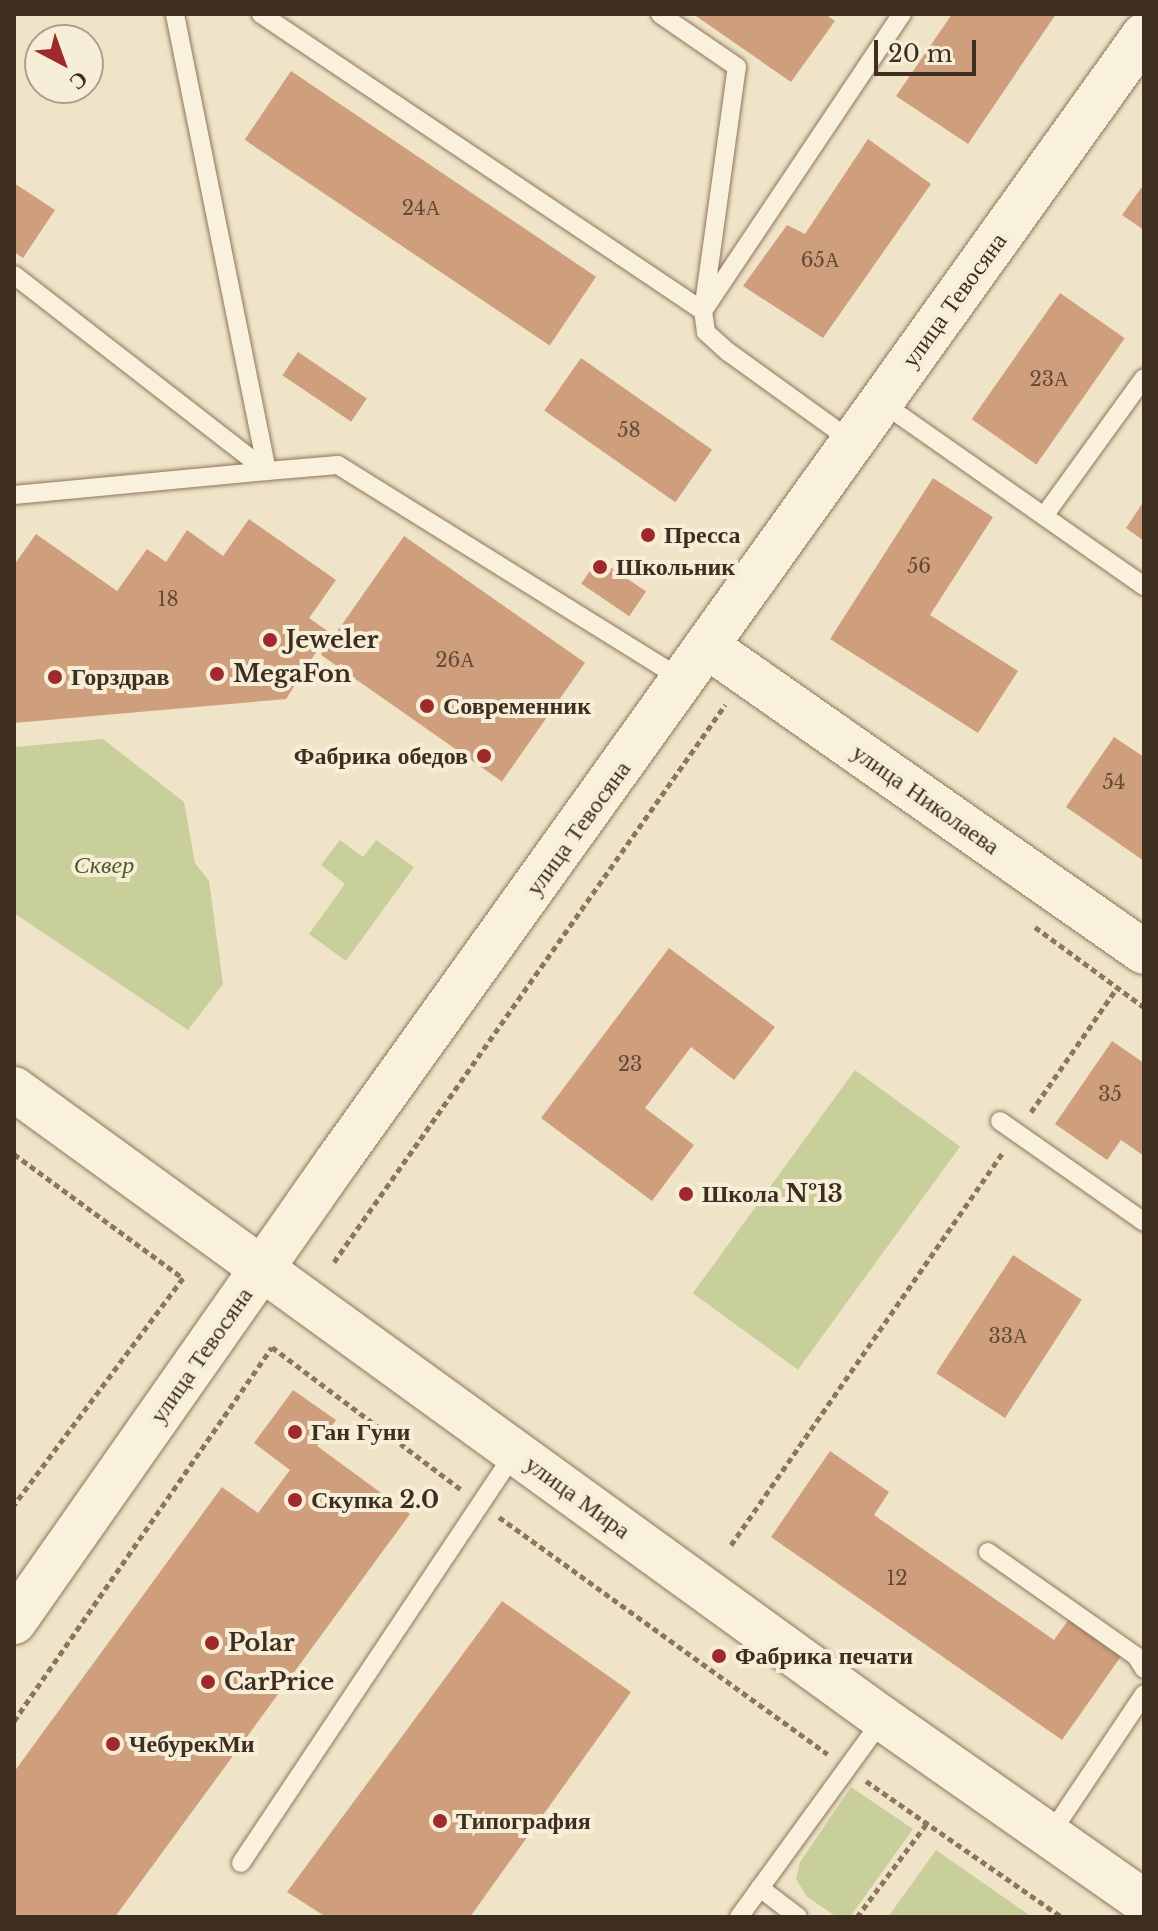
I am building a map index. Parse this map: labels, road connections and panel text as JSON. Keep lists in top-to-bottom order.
{
  "streets": {
    "main road": ["улица Тевосяна", "улица Николаева", "улица Мира"]
  },
  "crossings": [
    ["улица Тевосяна", "улица Николаева"],
    ["улица Тевосяна", "улица Мира"]
  ],
  "parks": ["Сквер"],
  "places": [
    "Пресса",
    "Школьник",
    "Jeweler",
    "MegaFon",
    "Горздрав",
    "Современник",
    "Фабрика обедов",
    "Школа №13",
    "Ган Гуни",
    "Скупка 2.0",
    "Polar",
    "Фабрика печати",
    "CarPrice",
    "ЧебурекМи",
    "Типография"
  ],
  "house_numbers": [
    "24А",
    "65А",
    "23А",
    "58",
    "56",
    "18",
    "26А",
    "54",
    "23",
    "35",
    "33А",
    "12"
  ],
  "scale_bar": "20 m",
  "north": "bottom right"
}
